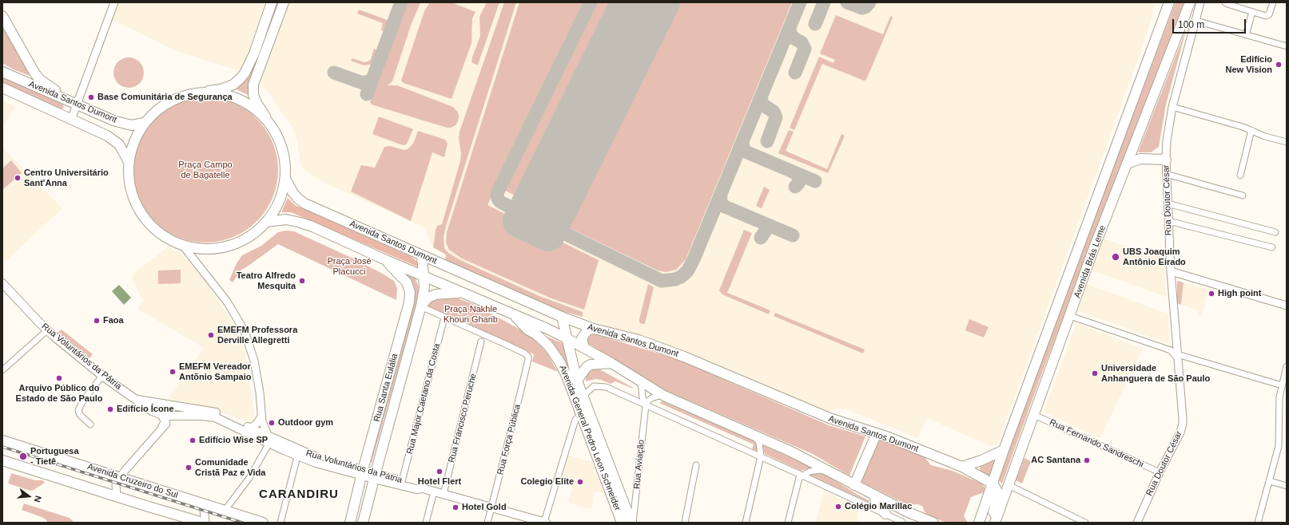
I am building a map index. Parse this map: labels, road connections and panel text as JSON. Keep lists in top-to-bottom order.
{
  "streets": {
    "main road": [
      "Avenida Santos Dumont",
      "Avenida Brás Leme",
      "Rua Voluntários da Pátria",
      "Rua Santa Eulália",
      "Avenida General Pedro Leon Schneider",
      "Avenida Cruzeiro do Sul"
    ],
    "street": [
      "Rua Doutor César",
      "Rua Major Caetano da Costa",
      "Rua Francisco Peruche",
      "Rua Força Pública",
      "Rua Fernando Sandreschi",
      "Rua Aviação"
    ]
  },
  "crossings": [
    ["Avenida Santos Dumont", "Avenida Brás Leme"],
    ["Avenida Santos Dumont", "Rua Santa Eulália"],
    ["Avenida Santos Dumont", "Avenida General Pedro Leon Schneider"],
    ["Avenida Santos Dumont", "Rua Aviação"],
    ["Rua Doutor César", "Rua Fernando Sandreschi"],
    ["Avenida Brás Leme", "Rua Fernando Sandreschi"],
    ["Rua Voluntários da Pátria", "Rua Santa Eulália"],
    ["Rua Voluntários da Pátria", "Rua Major Caetano da Costa"],
    ["Rua Voluntários da Pátria", "Rua Francisco Peruche"],
    ["Rua Voluntários da Pátria", "Rua Força Pública"],
    ["Rua Major Caetano da Costa", "Rua Força Pública"],
    ["Avenida General Pedro Leon Schneider", "Rua Aviação"]
  ],
  "districts": ["CARANDIRU"],
  "parks": ["Praça Campo de Bagatelle", "Praça José Placucci", "Praça Nakhle Khouri Gharib"],
  "places": [
    "Edifício New Vision",
    "Base Comunitária de Segurança",
    "Centro Universitário Sant'Anna",
    "UBS Joaquim Antônio Eirado",
    "Teatro Alfredo Mesquita",
    "High point",
    "Faoa",
    "EMEFM Professora Derville Allegretti",
    "EMEFM Vereador Antõnio Sampaio",
    "Universidade Anhanguera de São Paulo",
    "Arquivo Público do Estado de São Paulo",
    "Edifício Ícone",
    "Outdoor gym",
    "Edifício Wise SP",
    "Portuguesa - Tietê",
    "AC Santana",
    "Comunidade Cristã Paz e Vida",
    "Hotel Flert",
    "Colegio Elite",
    "Colégio Marillac",
    "Hotel Gold"
  ],
  "scale_bar": "100 m",
  "north": "right"
}
